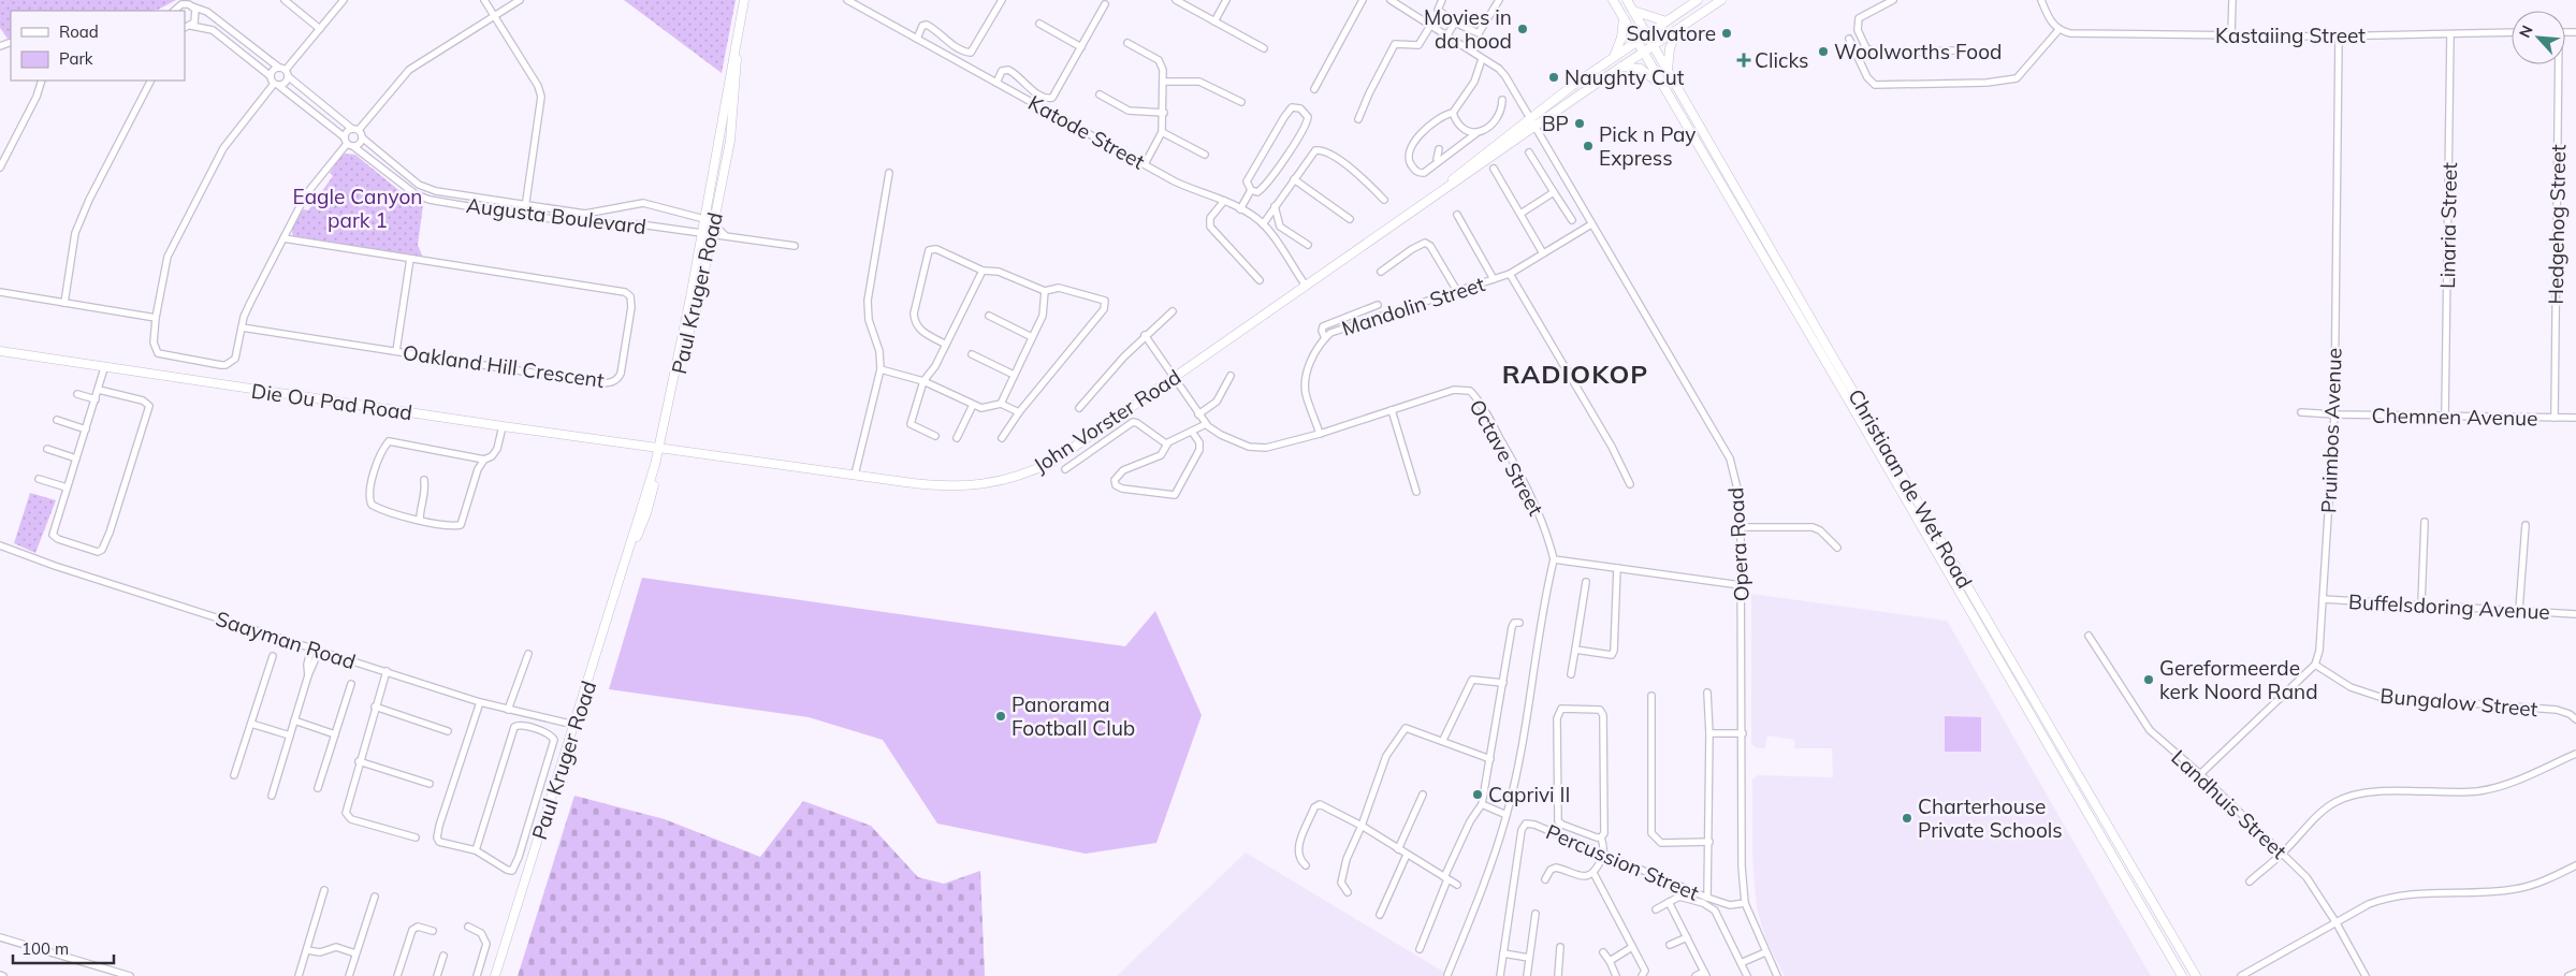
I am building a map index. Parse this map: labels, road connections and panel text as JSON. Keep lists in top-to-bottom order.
{
  "streets": {
    "street": [
      "Kastaiing Street",
      "Katode Street",
      "Augusta Boulevard",
      "Hedgehog Street",
      "Linaria Street",
      "Paul Kruger Road",
      "Mandolin Street",
      "Oakland Hill Crescent",
      "Die Ou Pad Road",
      "Chemnen Avenue",
      "John Vorster Road",
      "Pruimbos Avenue",
      "Octave Street",
      "Christiaan de Wet Road",
      "Opera Road",
      "Buffelsdoring Avenue",
      "Saayman Road",
      "Bungalow Street",
      "Landhuis Street",
      "Percussion Street"
    ]
  },
  "crossings": [
    ["Kastaiing Street", "Linaria Street"],
    ["Kastaiing Street", "Pruimbos Avenue"],
    ["Katode Street", "John Vorster Road"],
    ["Augusta Boulevard", "Paul Kruger Road"],
    ["Hedgehog Street", "Chemnen Avenue"],
    ["Linaria Street", "Chemnen Avenue"],
    ["Paul Kruger Road", "Die Ou Pad Road"],
    ["Paul Kruger Road", "John Vorster Road"],
    ["Paul Kruger Road", "Saayman Road"],
    ["Mandolin Street", "Octave Street"],
    ["Mandolin Street", "Opera Road"],
    ["Die Ou Pad Road", "John Vorster Road"],
    ["Chemnen Avenue", "Pruimbos Avenue"],
    ["John Vorster Road", "Octave Street"],
    ["John Vorster Road", "Christiaan de Wet Road"],
    ["John Vorster Road", "Opera Road"],
    ["Pruimbos Avenue", "Buffelsdoring Avenue"],
    ["Pruimbos Avenue", "Bungalow Street"],
    ["Opera Road", "Percussion Street"]
  ],
  "districts": ["RADIOKOP"],
  "parks": ["Eagle Canyon park 1"],
  "places": {
    "other": [
      "Movies in da hood",
      "Salvatore",
      "Woolworths Food",
      "Naughty Cut",
      "BP",
      "Pick n Pay Express",
      "Gereformeerde kerk Noord Rand",
      "Panorama Football Club",
      "Caprivi II",
      "Charterhouse Private Schools"
    ],
    "health": ["Clicks"]
  },
  "legend": ["Road", "Park"],
  "scale_bar": "100 m",
  "north": "top left"
}
